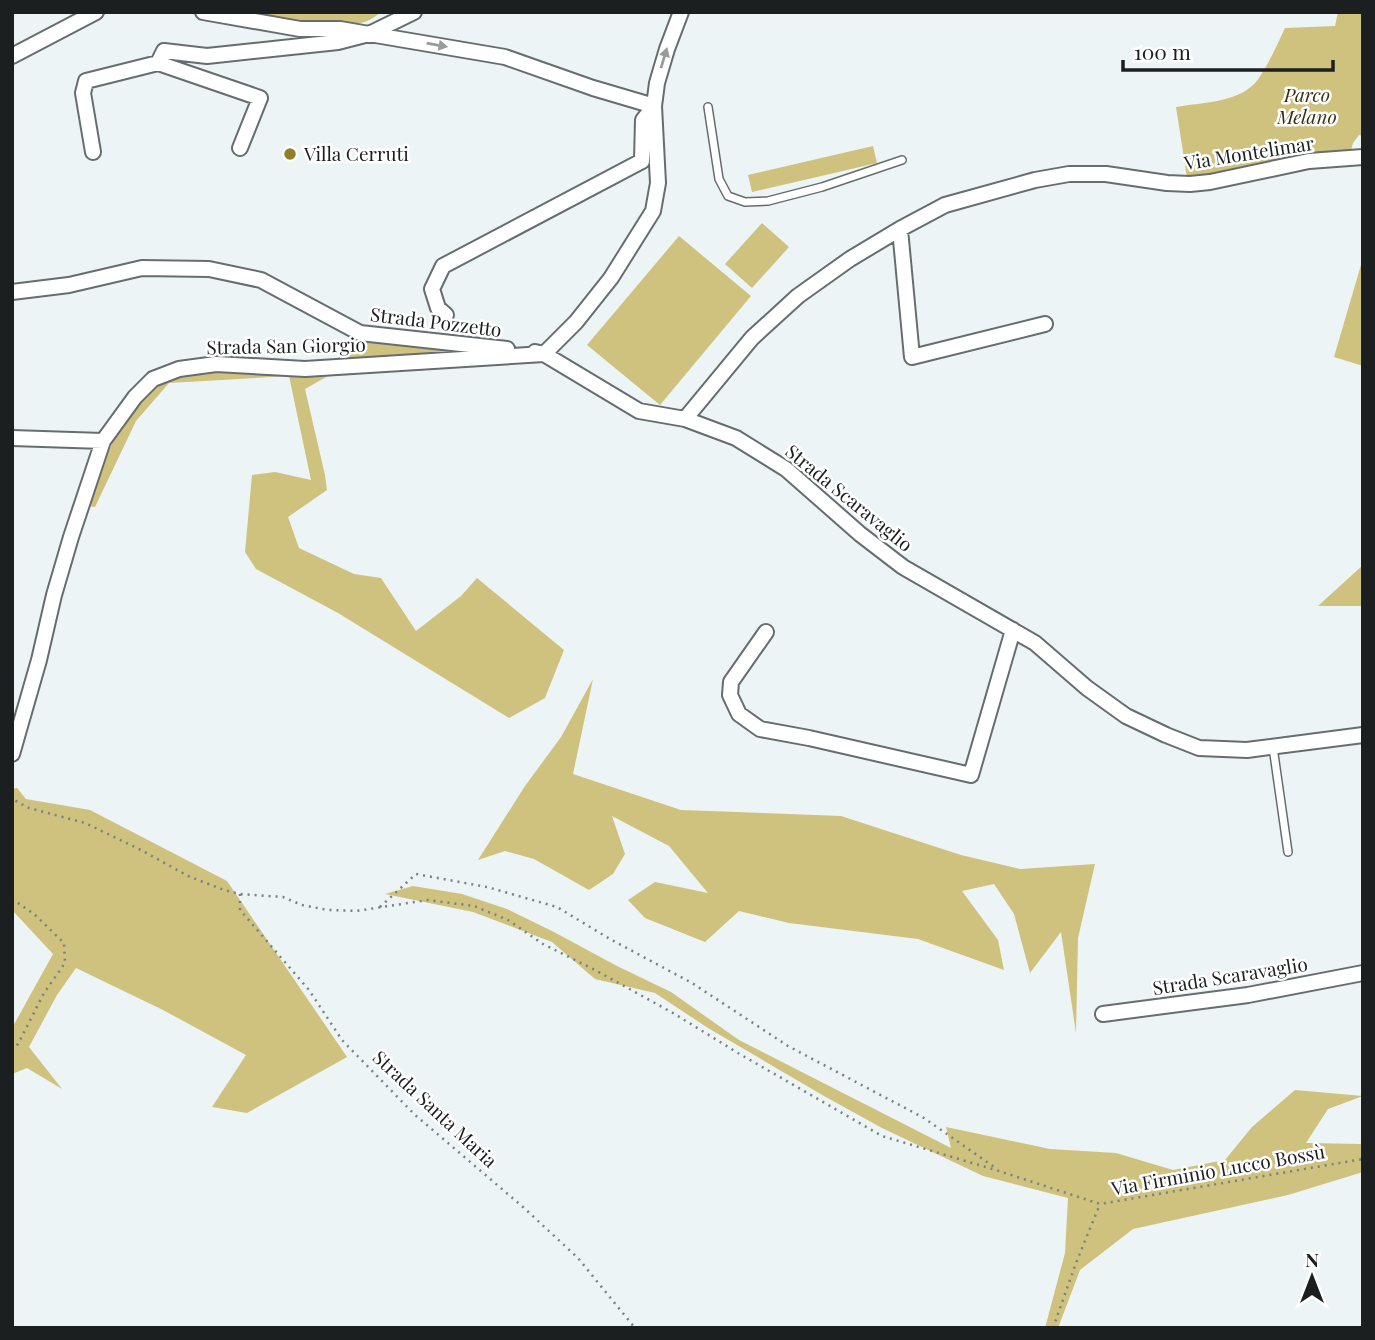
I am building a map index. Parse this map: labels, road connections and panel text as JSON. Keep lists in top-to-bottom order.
{
  "streets": {
    "street": [
      "Via Montelimar",
      "Strada Pozzetto",
      "Strada San Giorgio",
      "Strada Scaravaglio"
    ],
    "path": ["Strada Santa Maria", "Via Firminio Lucco Bossù"]
  },
  "crossings": [
    ["Via Montelimar", "Strada Scaravaglio"],
    ["Strada Pozzetto", "Strada San Giorgio"],
    ["Strada Pozzetto", "Strada Scaravaglio"],
    ["Strada San Giorgio", "Strada Scaravaglio"],
    ["Strada Santa Maria", "Via Firminio Lucco Bossù"]
  ],
  "parks": ["Parco Melano"],
  "places": ["Villa Cerruti"],
  "scale_bar": "100 m",
  "north": "top"
}
